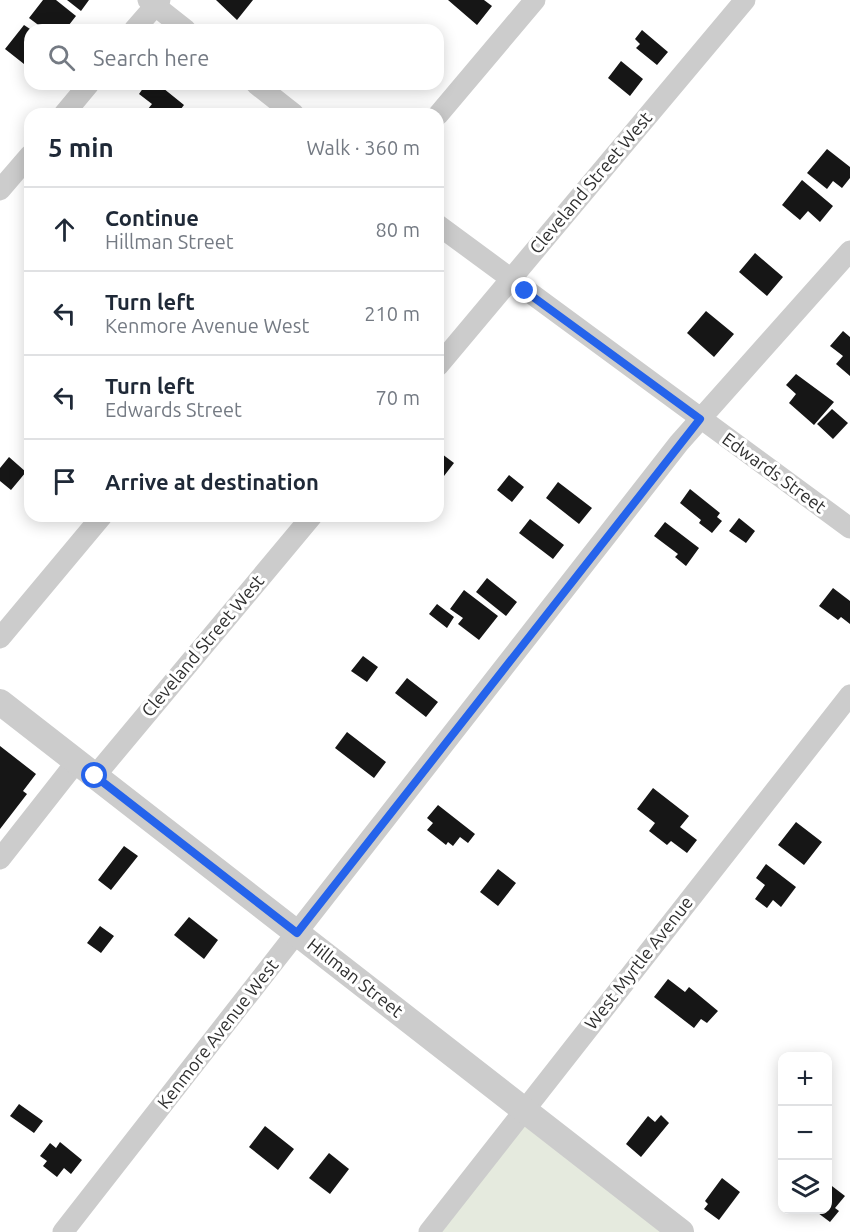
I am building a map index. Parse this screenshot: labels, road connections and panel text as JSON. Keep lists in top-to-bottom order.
{
  "streets": {
    "street": [
      "Cleveland Street West",
      "Edwards Street",
      "West Myrtle Avenue",
      "Hillman Street",
      "Kenmore Avenue West"
    ]
  },
  "crossings": [
    ["Cleveland Street West", "Edwards Street"],
    ["Cleveland Street West", "Hillman Street"],
    ["Edwards Street", "Kenmore Avenue West"],
    ["West Myrtle Avenue", "Hillman Street"],
    ["Hillman Street", "Kenmore Avenue West"]
  ],
  "page": {
    "search": "Search here",
    "heading": ["5 min", "Walk · 360 m"],
    "list": [
      ["Continue", "Hillman Street", "80 m"],
      ["Turn left", "Kenmore Avenue West", "210 m"],
      ["Turn left", "Edwards Street", "70 m"],
      "Arrive at destination"
    ],
    "map_buttons": ["+", "−"]
  }
}
